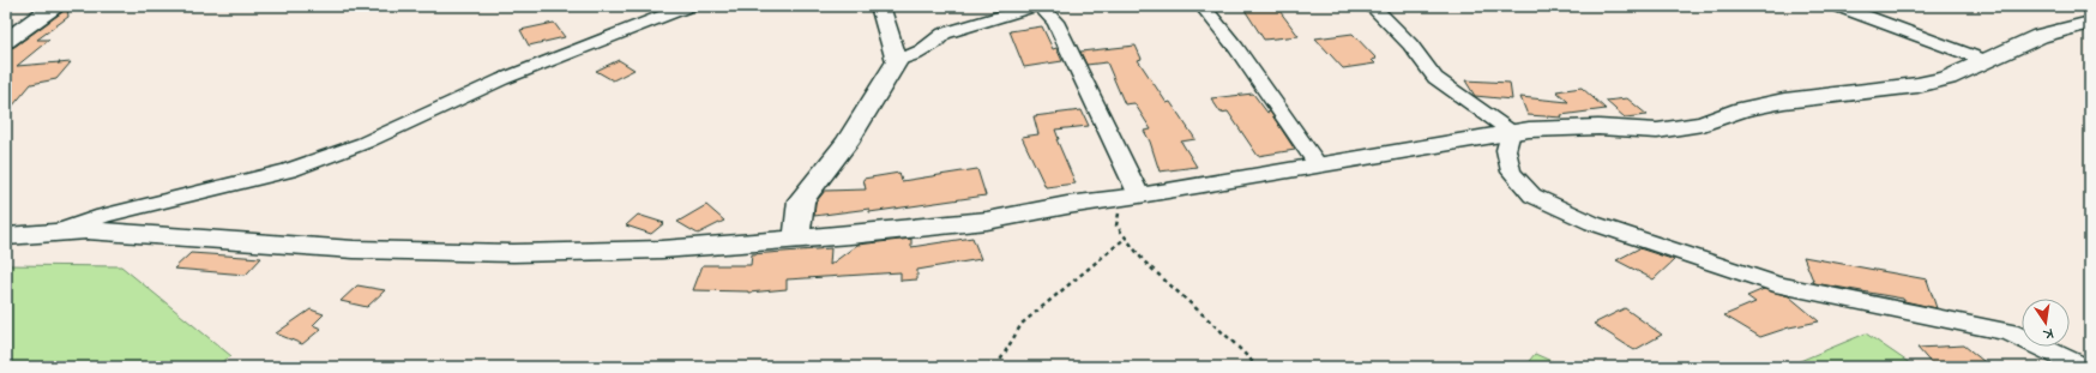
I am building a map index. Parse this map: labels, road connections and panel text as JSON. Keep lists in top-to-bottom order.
{
  "north": "bottom"
}
